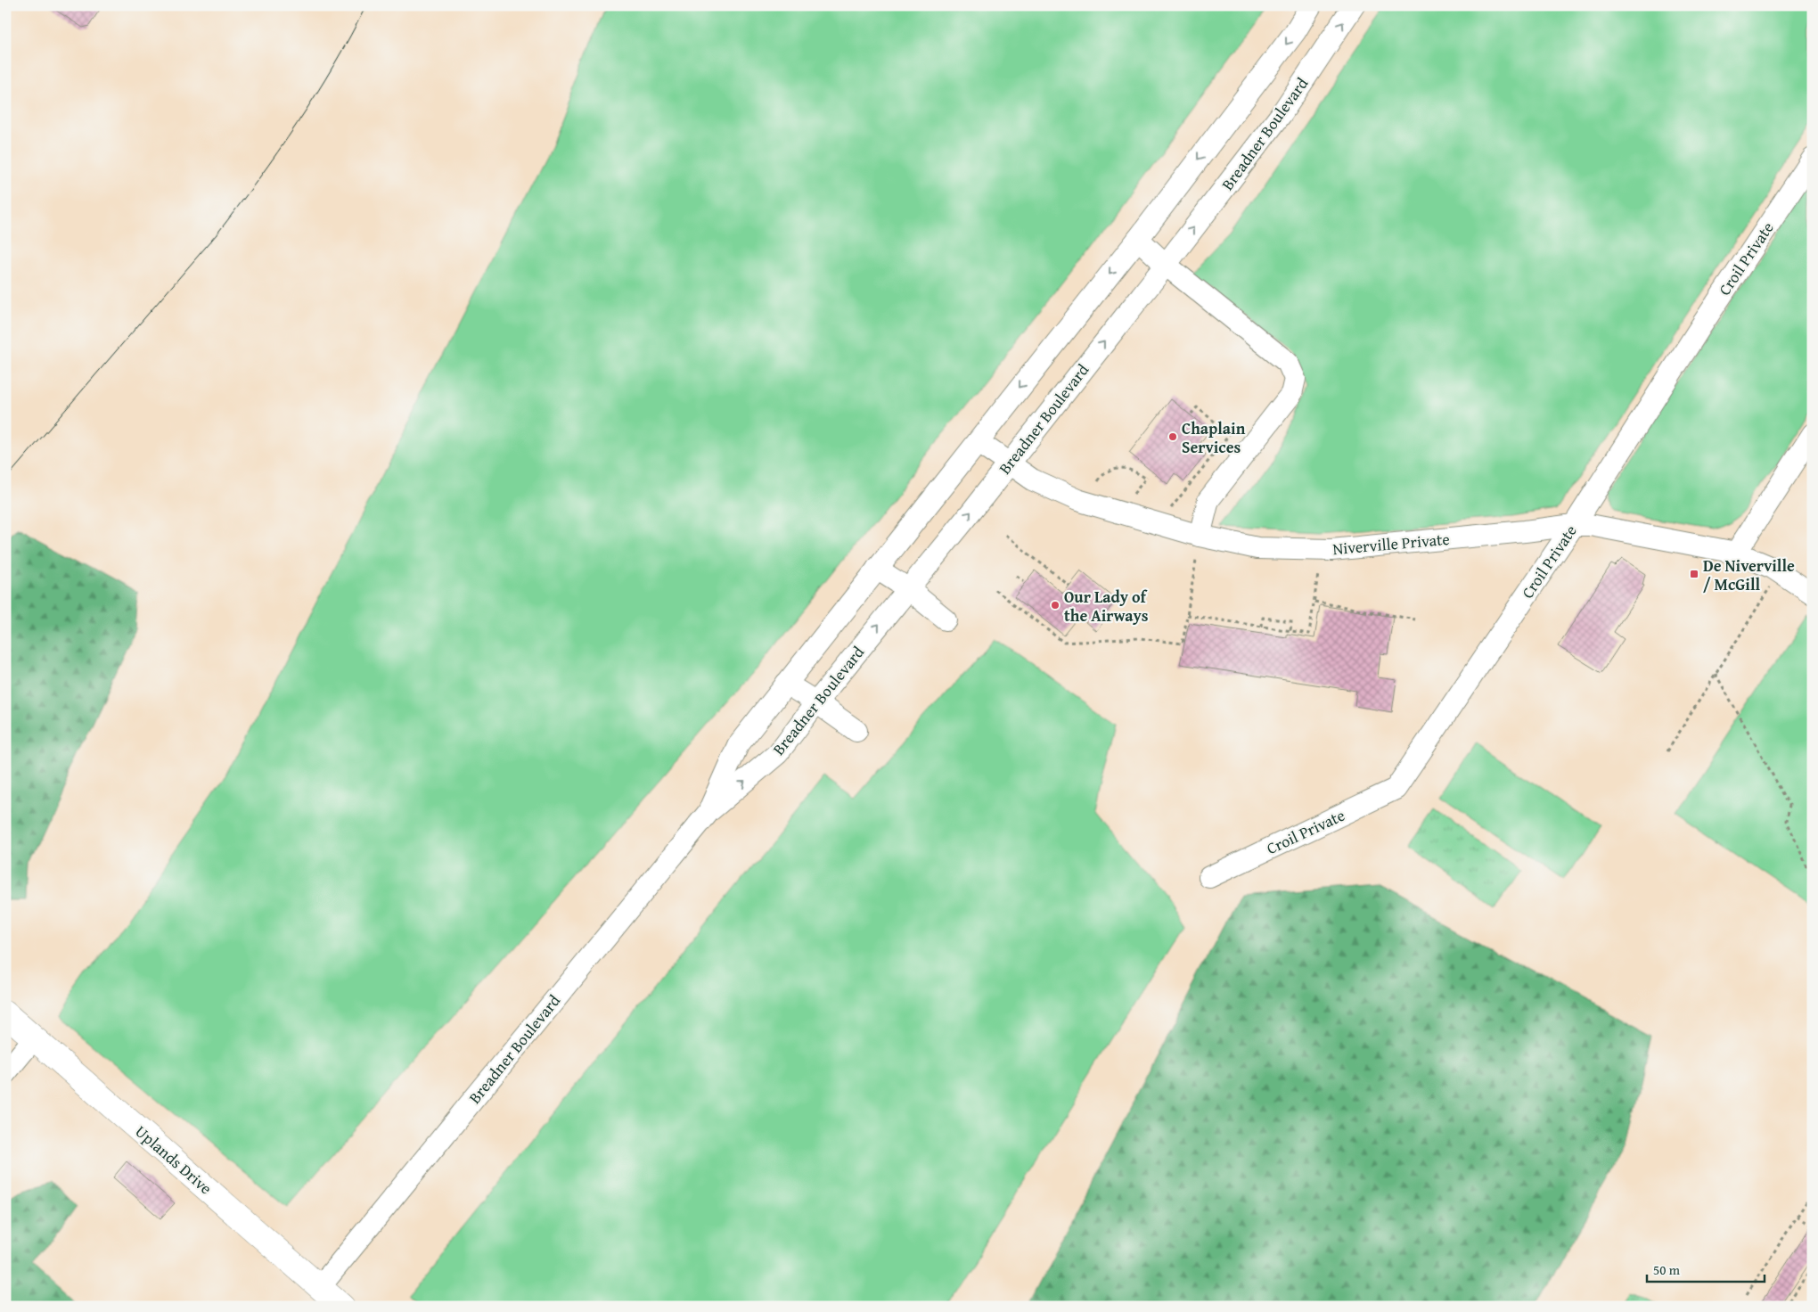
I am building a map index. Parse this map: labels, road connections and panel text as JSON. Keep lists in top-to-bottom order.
{
  "streets": {
    "main road": ["Uplands Drive"],
    "street": ["Breadner Boulevard", "Croil Private", "Niverville Private"]
  },
  "crossings": [
    ["Breadner Boulevard", "Niverville Private"],
    ["Breadner Boulevard", "Uplands Drive"],
    ["Croil Private", "Niverville Private"]
  ],
  "places": {
    "other": ["Chaplain Services", "Our Lady of the Airways"],
    "transit": ["De Niverville / McGill"]
  },
  "scale_bar": "50 m"
}
